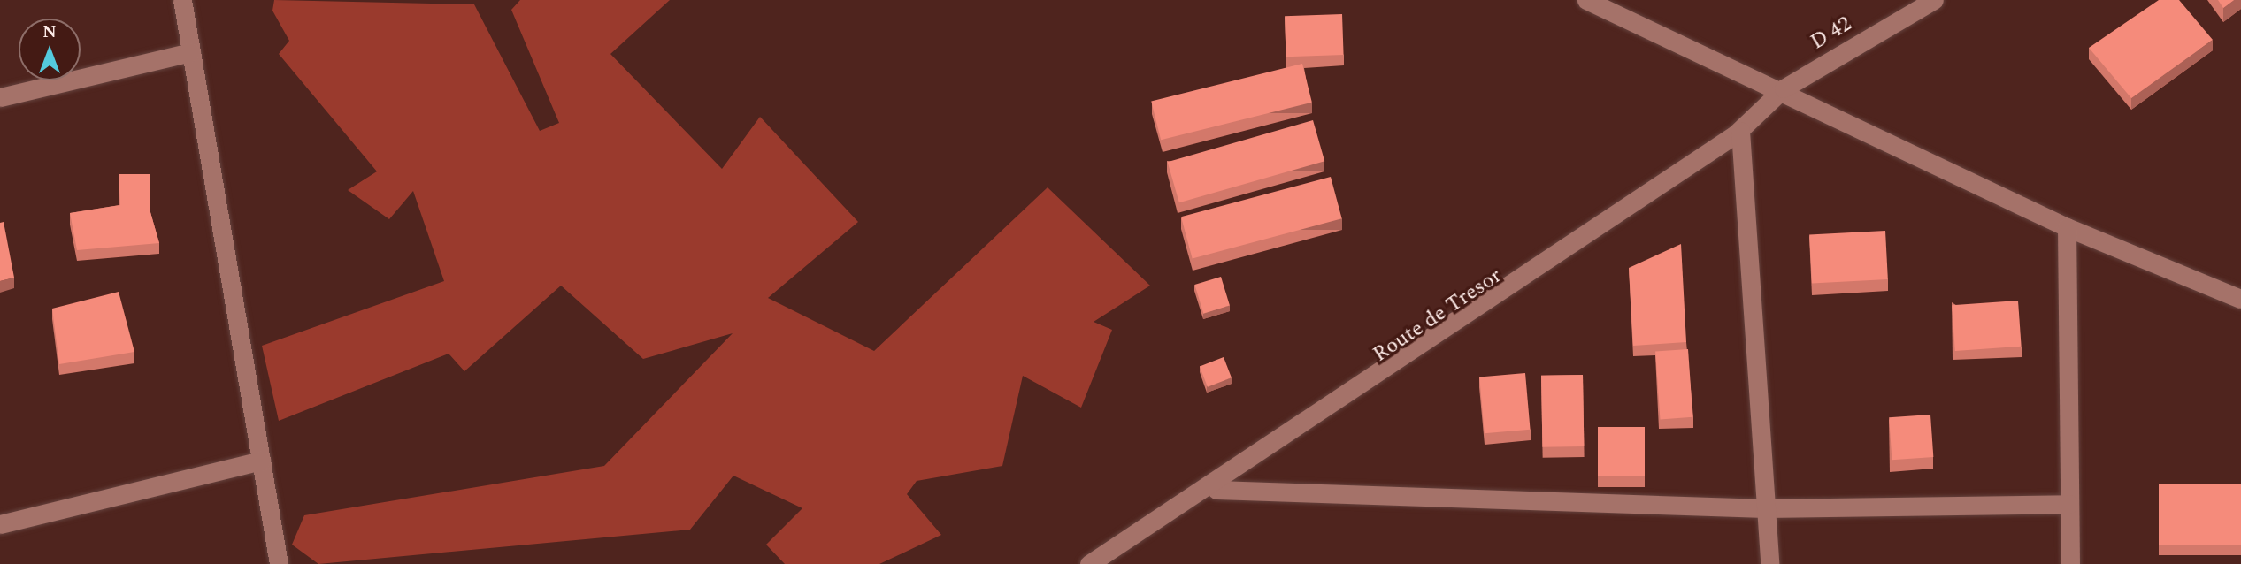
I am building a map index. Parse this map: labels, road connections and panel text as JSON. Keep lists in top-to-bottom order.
{
  "streets": {
    "street": ["D 42", "Route de Tresor"]
  },
  "crossings": [
    ["D 42", "Route de Tresor"]
  ],
  "north": "top"
}
